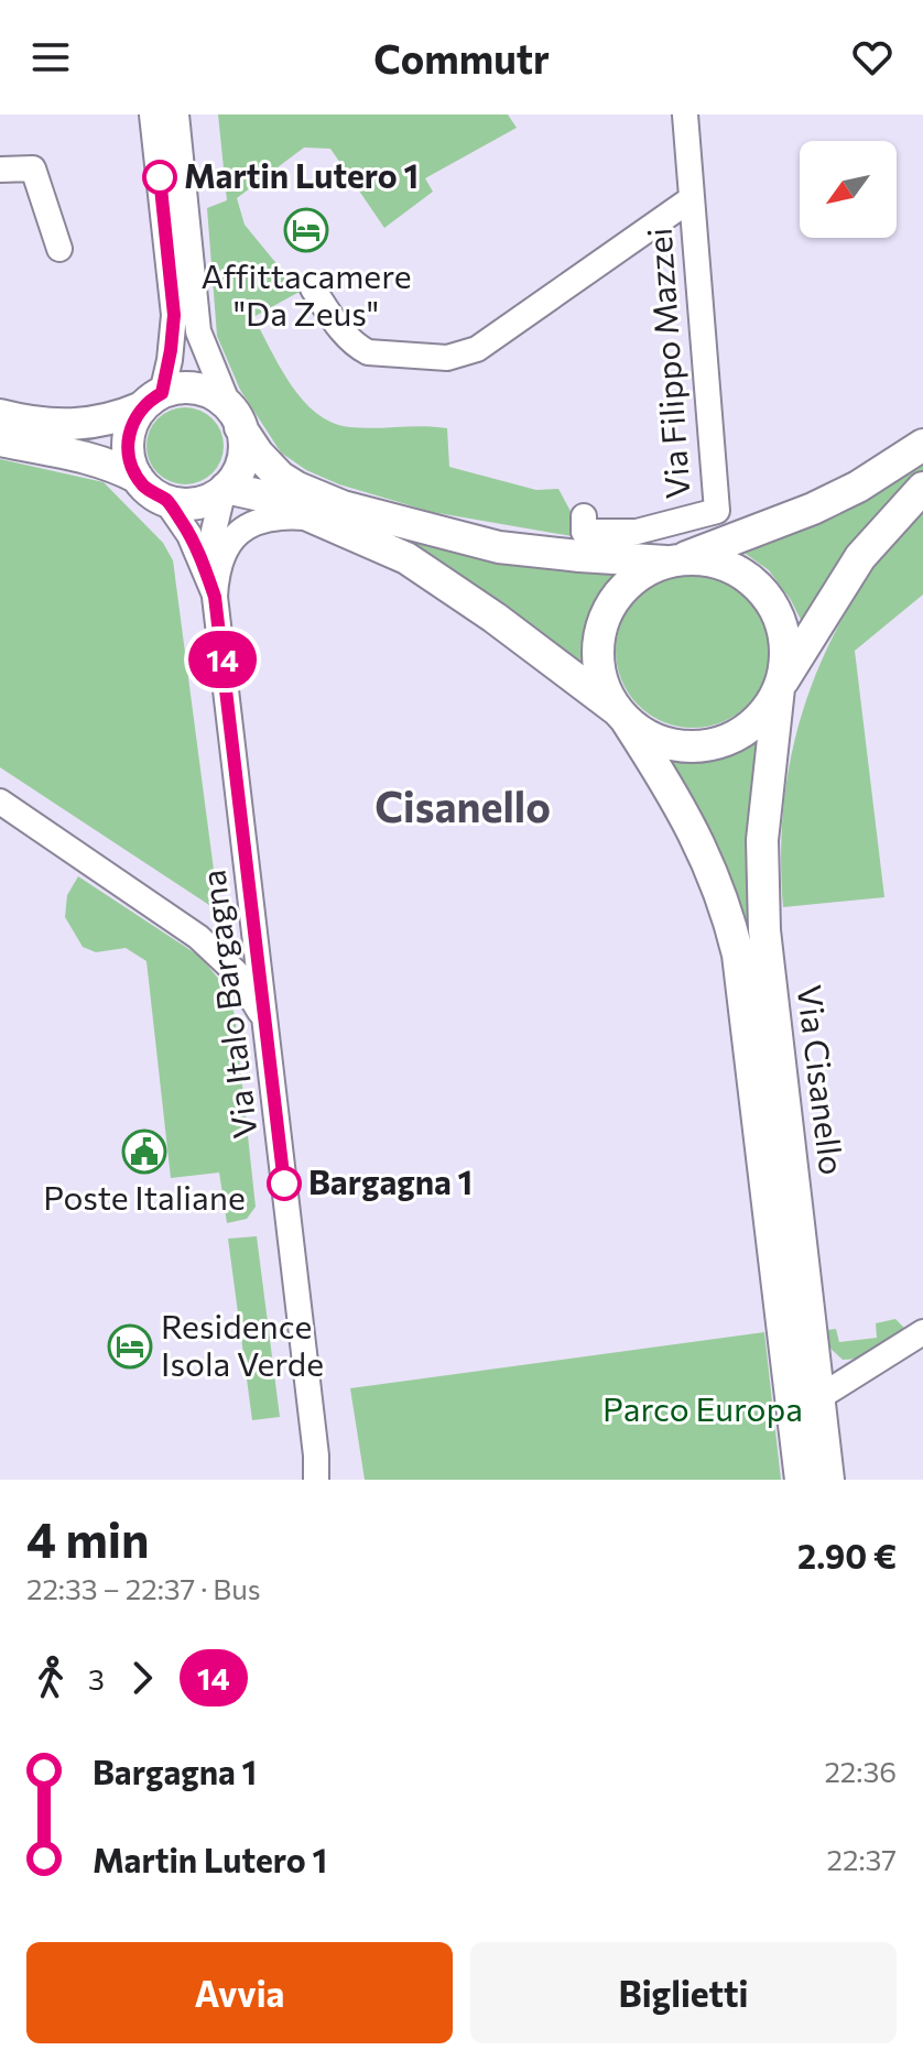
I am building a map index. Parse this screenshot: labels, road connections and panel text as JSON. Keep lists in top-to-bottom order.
{
  "streets": {
    "main road": ["Via Cisanello"],
    "street": ["Via Filippo Mazzei", "Via Italo Bargagna"]
  },
  "districts": ["Cisanello"],
  "parks": ["Parco Europa"],
  "places": {
    "other": ["Martin Lutero 1", "Bargagna 1"],
    "hotel": ["Affittacamere \"Da Zeus\"", "Residence Isola Verde"],
    "public building": ["Poste Italiane"]
  },
  "lines": ["bus line 14"],
  "north": "bottom left",
  "page": {
    "header": "Commutr",
    "on_map": "14",
    "heading": ["4 min", "22:33 – 22:37 · Bus", "2.90 €"],
    "legs": ["3", "14"],
    "list": [
      {
        "name": "Bargagna 1",
        "value": "22:36"
      },
      {
        "name": "Martin Lutero 1",
        "value": "22:37"
      }
    ],
    "buttons": ["Avvia", "Biglietti"]
  }
}
